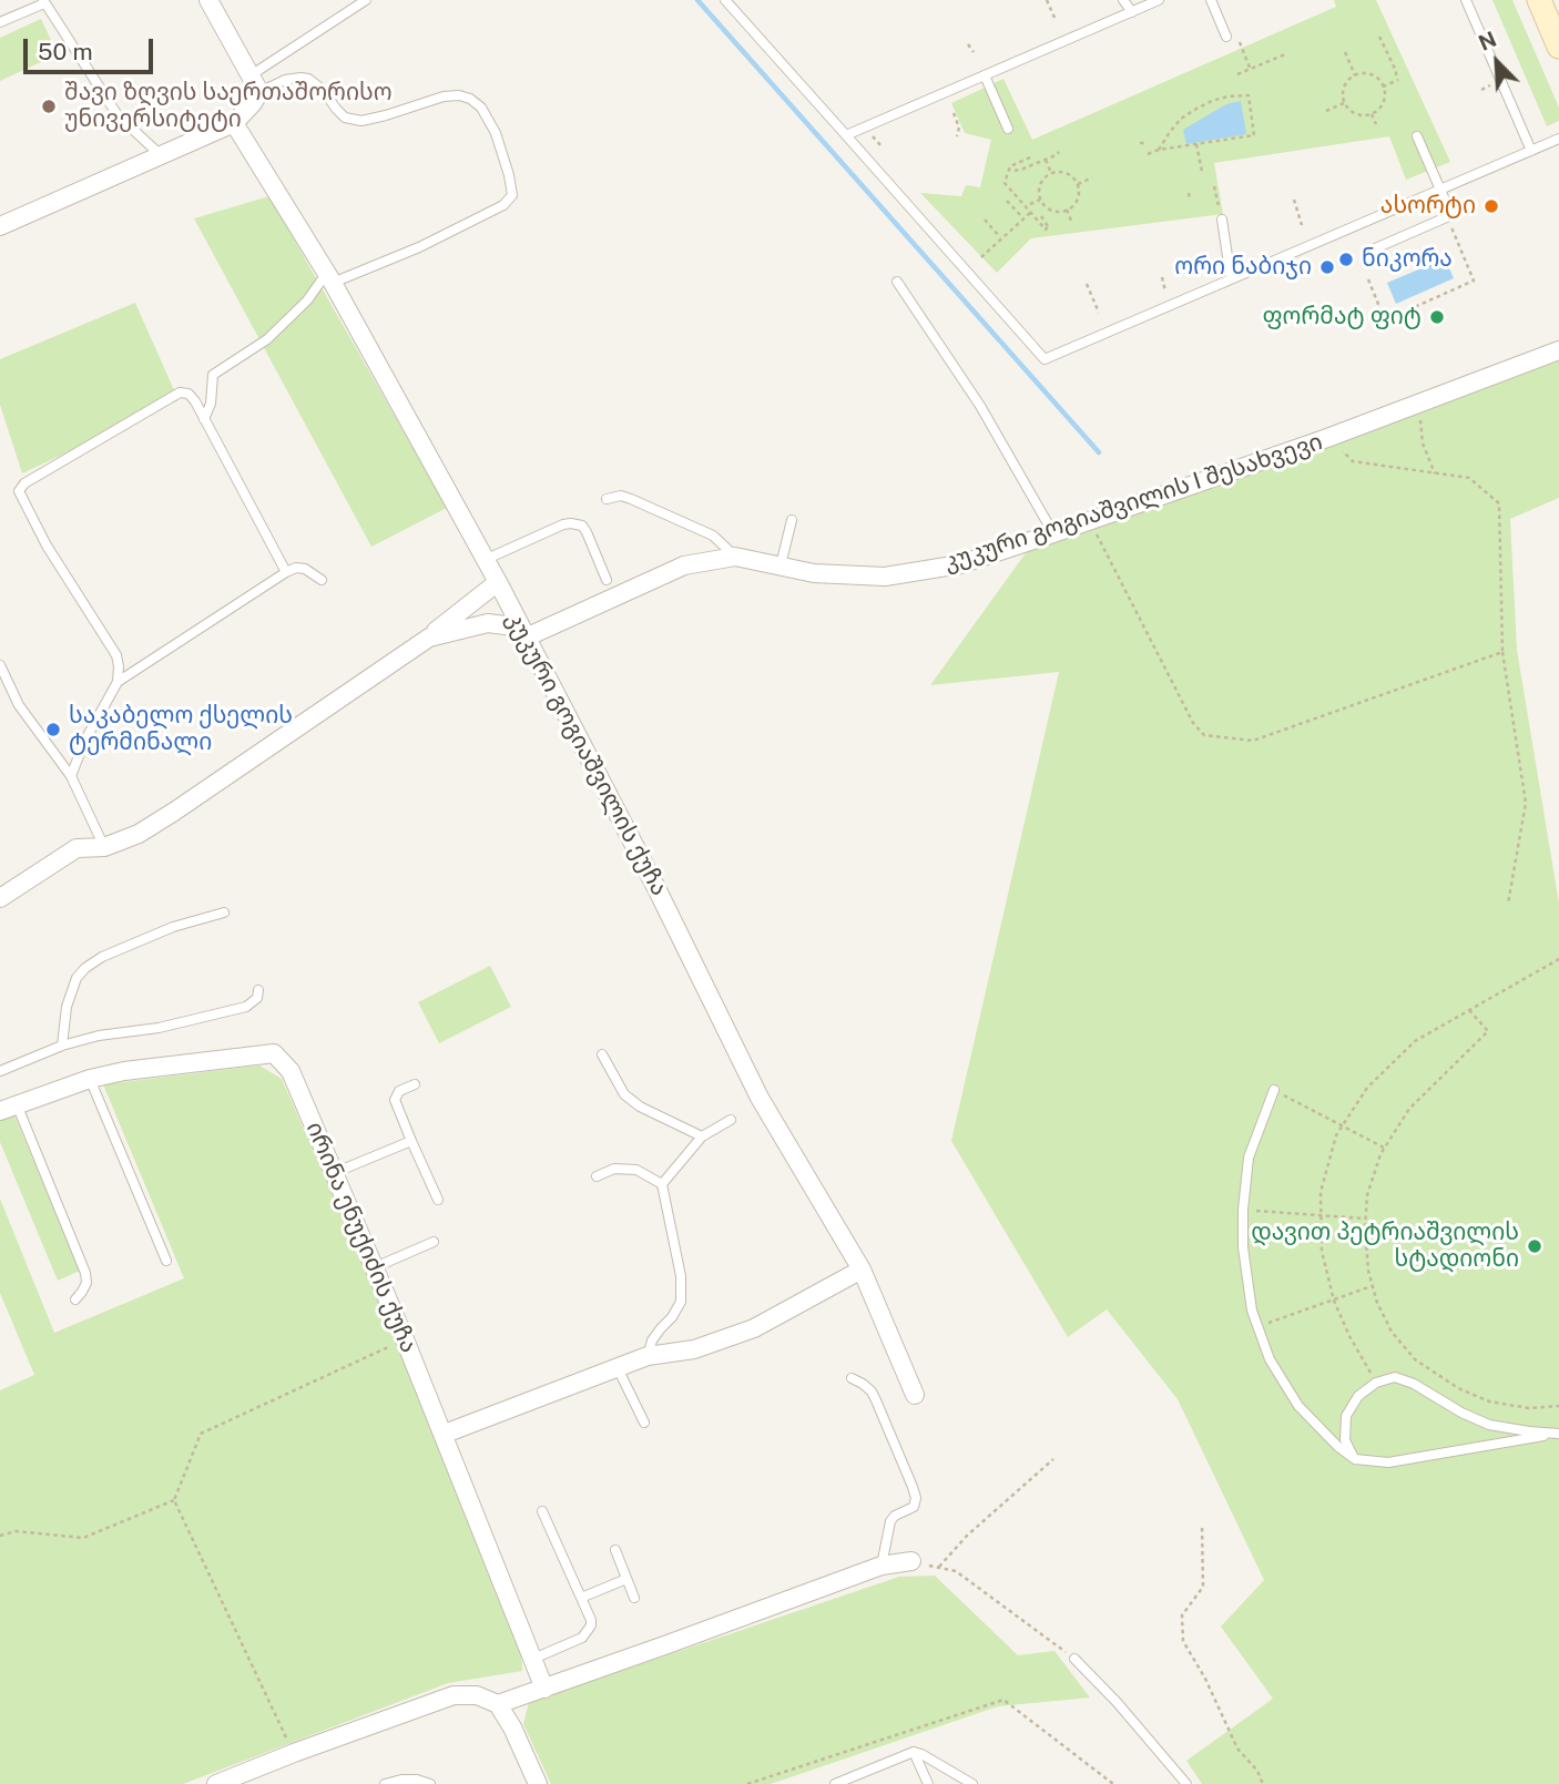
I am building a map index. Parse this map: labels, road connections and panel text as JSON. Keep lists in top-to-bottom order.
{
  "streets": {
    "street": ["კუკური გოგიაშვილის I შესახვევი", "კუკური გოგიაშვილის ქუჩა", "ირინა ენუქიძის ქუჩა"]
  },
  "crossings": [
    ["კუკური გოგიაშვილის I შესახვევი", "კუკური გოგიაშვილის ქუჩა"]
  ],
  "places": [
    "შავი ზღვის საერთაშორისო უნივერსიტეტი",
    "ასორტი",
    "ნიკორა",
    "ორი ნაბიჯი",
    "ფორმატ ფიტ",
    "საკაბელო ქსელის ტერმინალი",
    "დავით პეტრიაშვილის სტადიონი"
  ],
  "scale_bar": "50 m",
  "north": "top left"
}
